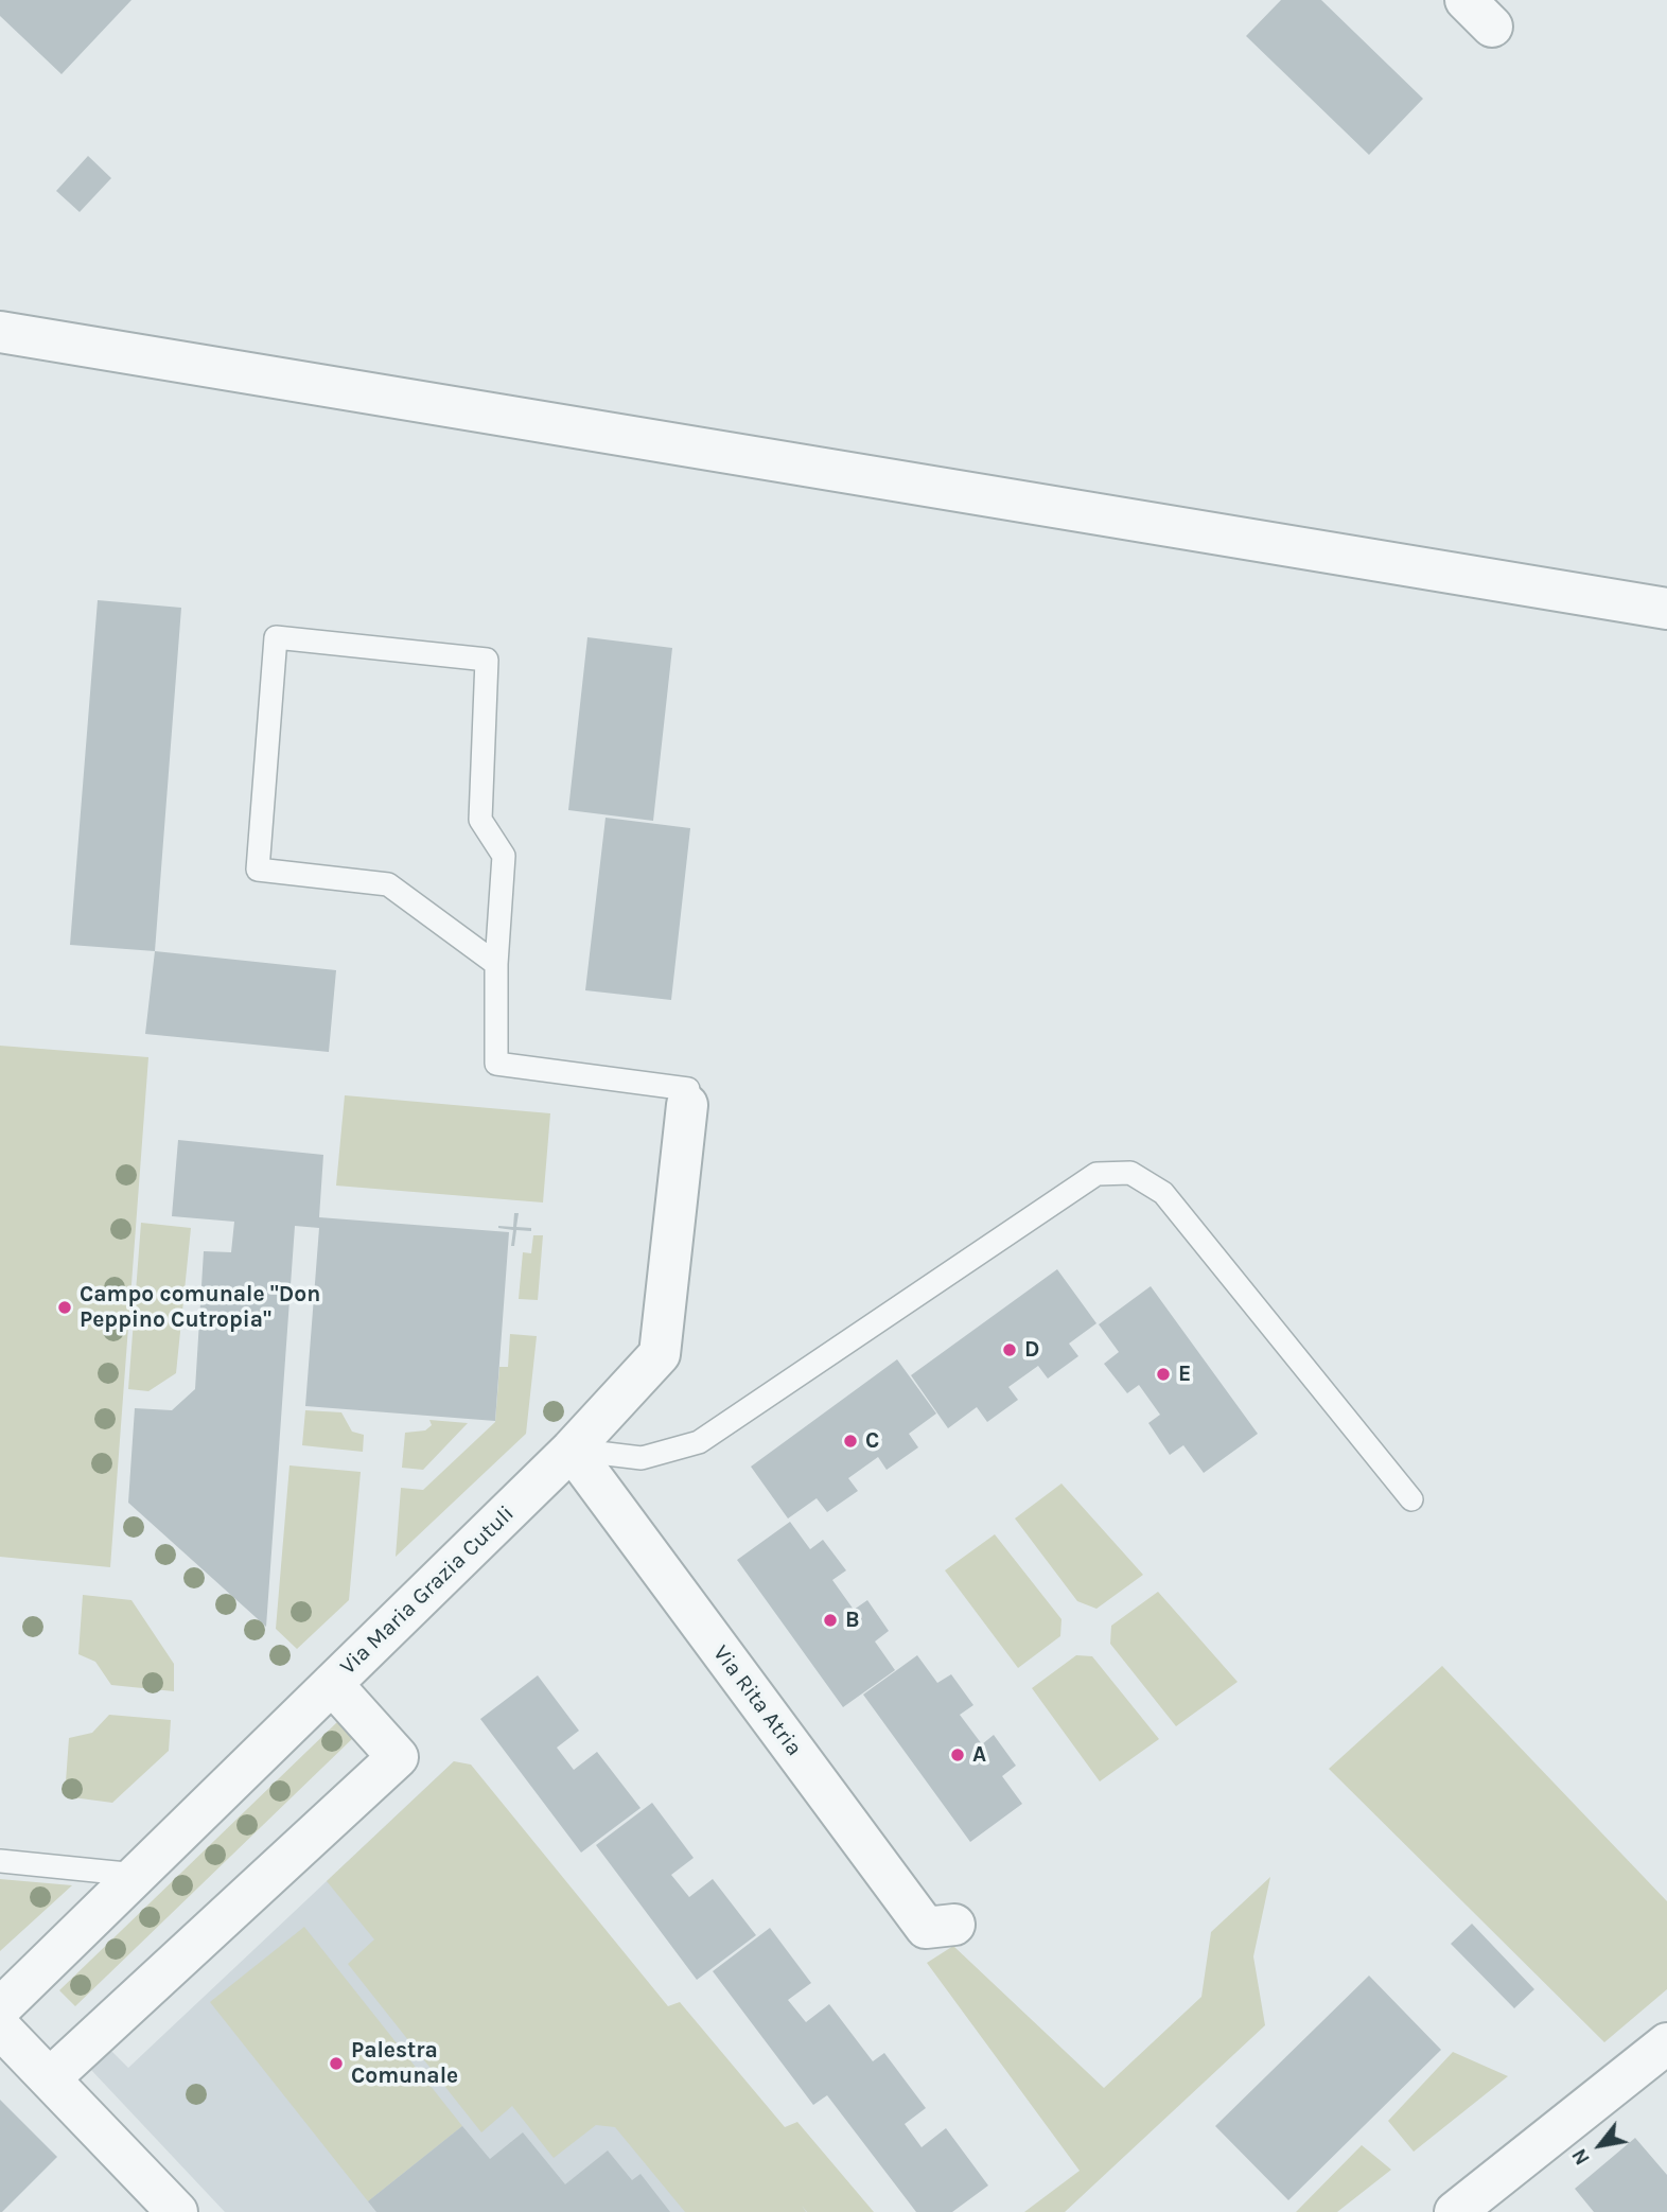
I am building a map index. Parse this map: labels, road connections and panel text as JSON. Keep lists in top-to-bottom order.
{
  "streets": {
    "street": ["Via Maria Grazia Cutuli", "Via Rita Atria"]
  },
  "crossings": [
    ["Via Maria Grazia Cutuli", "Via Rita Atria"]
  ],
  "places": [
    "Campo comunale \"Don Peppino Cutropia\"",
    "D",
    "E",
    "C",
    "B",
    "A",
    "Palestra Comunale"
  ],
  "north": "bottom left"
}
